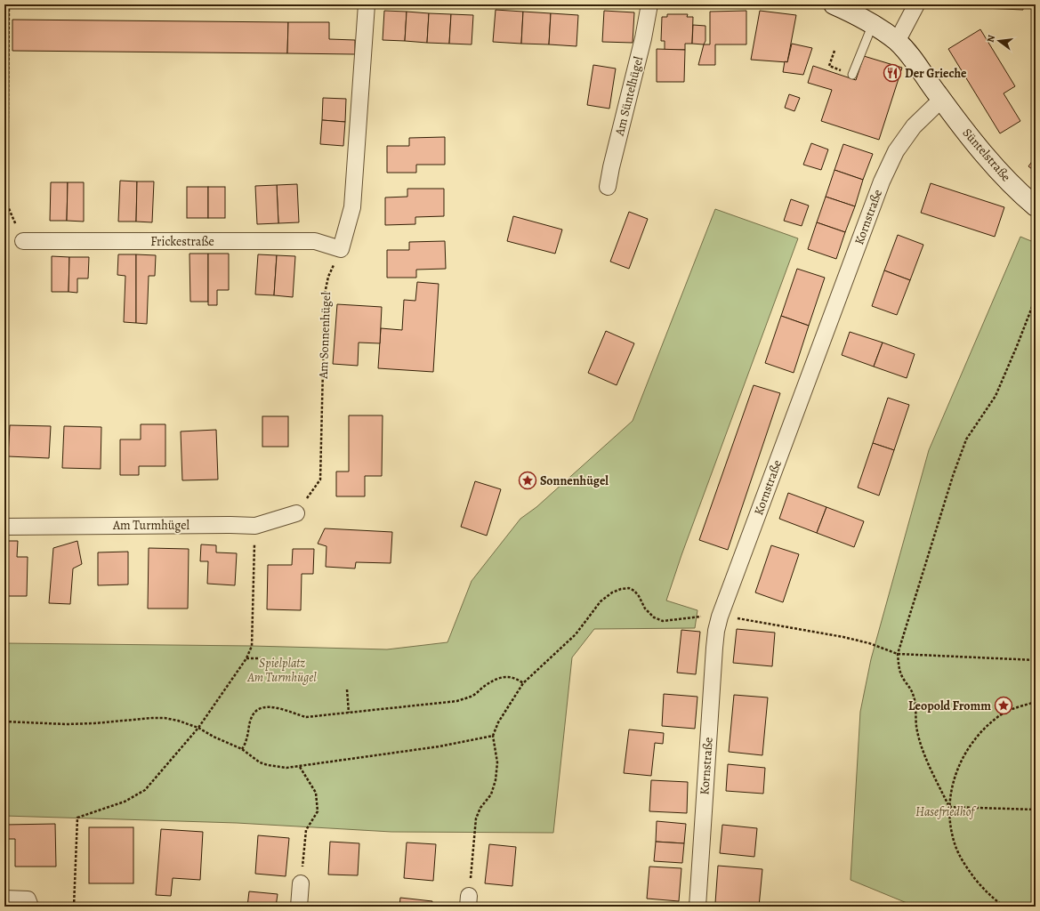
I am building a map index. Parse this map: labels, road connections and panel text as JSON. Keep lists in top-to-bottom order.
{
  "streets": {
    "street": [
      "Am Süntelhügel",
      "Süntelstraße",
      "Kornstraße",
      "Frickestraße",
      "Am Turmhügel"
    ],
    "path": ["Am Sonnenhügel"]
  },
  "crossings": [
    ["Süntelstraße", "Kornstraße"],
    ["Frickestraße", "Am Sonnenhügel"],
    ["Am Sonnenhügel", "Am Turmhügel"]
  ],
  "parks": ["Spielplatz Am Turmhügel", "Hasefriedhof"],
  "places": {
    "restaurant": ["Der Grieche"],
    "place": ["Sonnenhügel", "Leopold Fromm"]
  },
  "north": "left"
}
